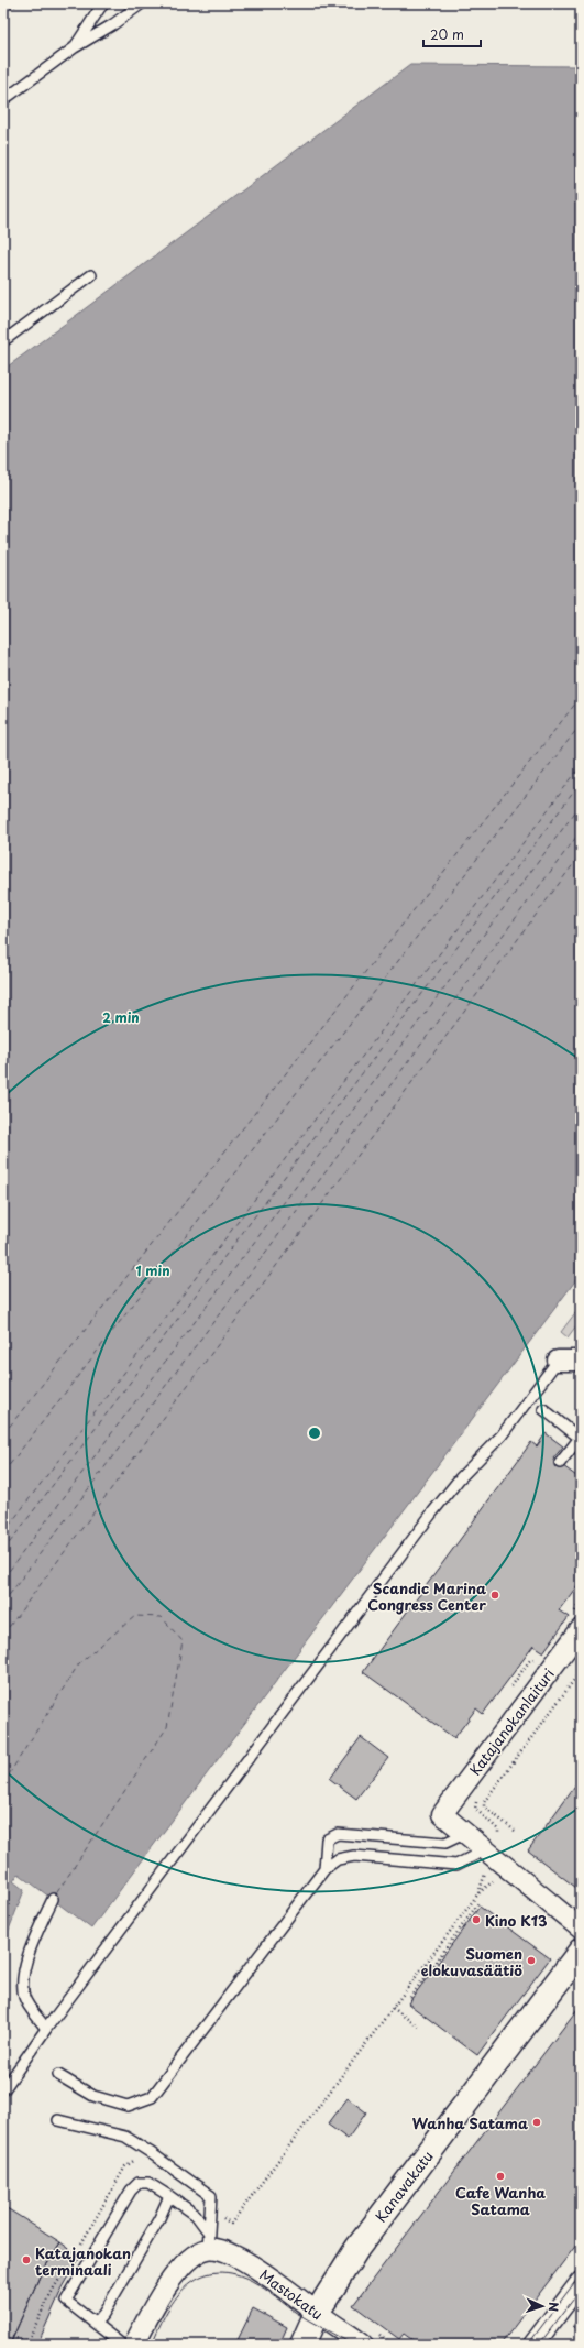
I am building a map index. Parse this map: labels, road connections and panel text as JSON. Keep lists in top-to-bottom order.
{
  "streets": {
    "main road": ["Kanavakatu"],
    "street": ["Katajanokanlaituri", "Mastokatu"]
  },
  "crossings": [
    ["Kanavakatu", "Mastokatu"]
  ],
  "places": [
    "Scandic Marina Congress Center",
    "Kino K13",
    "Suomen elokuvasäätiö",
    "Wanha Satama",
    "Cafe Wanha Satama",
    "Katajanokan terminaali"
  ],
  "scale_bar": "20 m",
  "north": "right",
  "rings": ["2 min", "1 min"]
}
